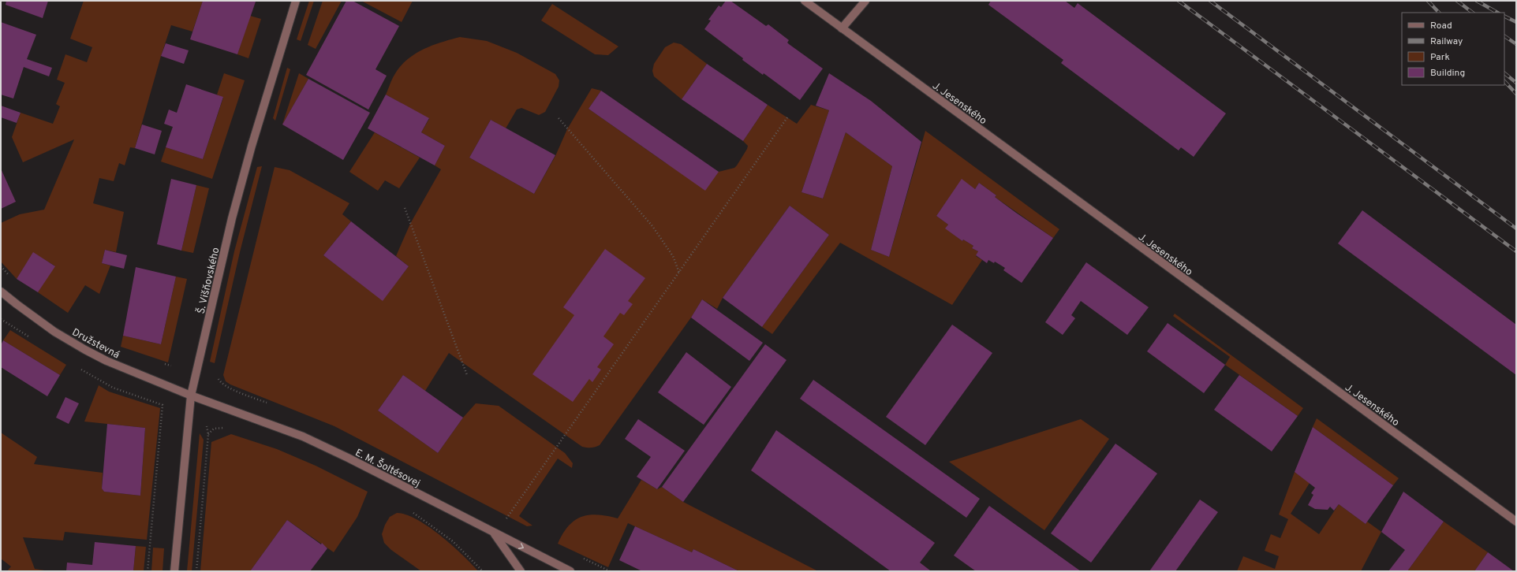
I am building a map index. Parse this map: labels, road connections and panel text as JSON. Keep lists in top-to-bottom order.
{
  "streets": {
    "street": [
      "J. Jesenského",
      "Š. Višňovského",
      "Družstevná",
      "E. M. Šoltésovej"
    ]
  },
  "crossings": [
    ["Š. Višňovského", "Družstevná"],
    ["Š. Višňovského", "E. M. Šoltésovej"],
    ["Družstevná", "E. M. Šoltésovej"]
  ],
  "legend": [
    "Road",
    "Railway",
    "Park",
    "Building"
  ]
}
